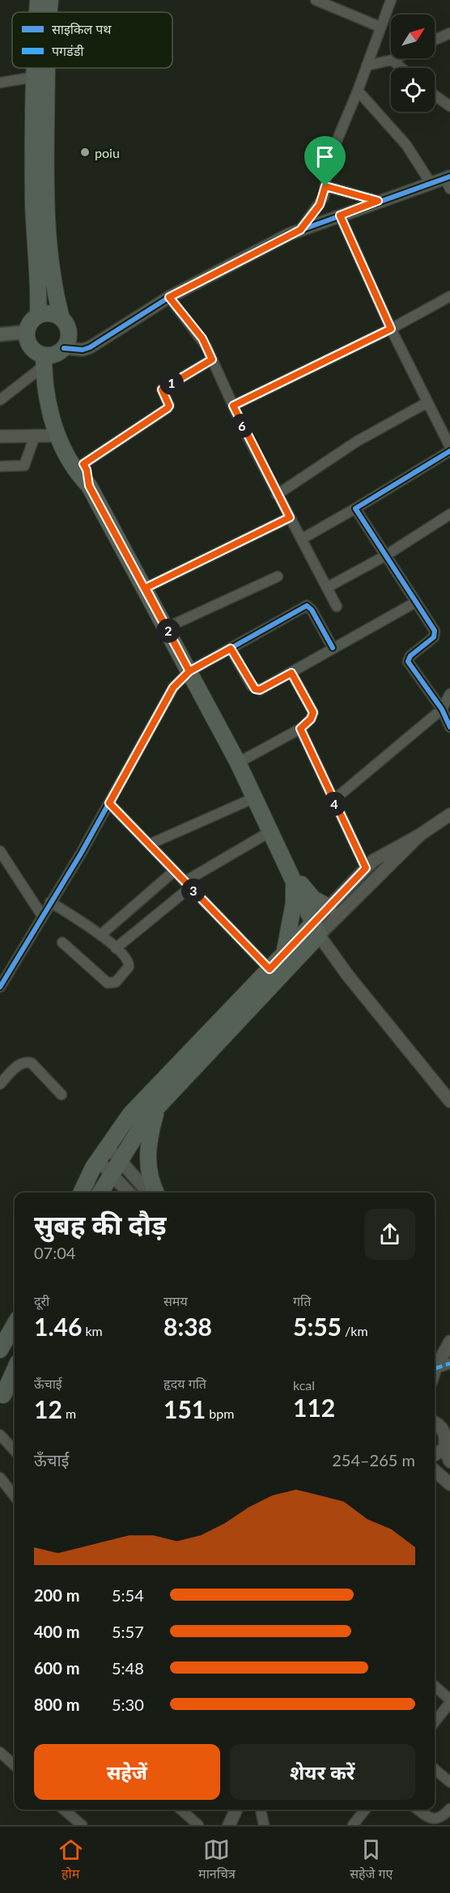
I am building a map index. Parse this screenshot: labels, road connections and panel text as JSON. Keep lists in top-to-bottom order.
{
  "places": ["poiu"],
  "legend": ["साइकिल पथ", "पगडंडी"],
  "north": "top right",
  "page": {
    "pins": [
      "1",
      "6",
      "2",
      "4",
      "3"
    ],
    "heading": ["सुबह की दौड़", "07:04"],
    "stats": [
      ["दूरी", "1.46 km"],
      ["समय", "8:38"],
      ["गति", "5:55 /km"],
      ["ऊँचाई", "12 m"],
      ["हृदय गति", "151 bpm"],
      ["kcal", "112"]
    ],
    "chart": ["ऊँचाई", "254–265 m"],
    "list": [
      {
        "name": "200 m",
        "note": "5:54"
      },
      {
        "name": "400 m",
        "note": "5:57"
      },
      {
        "name": "600 m",
        "note": "5:48"
      },
      {
        "name": "800 m",
        "note": "5:30"
      }
    ],
    "buttons": ["सहेजें", "शेयर करें"],
    "tabs": ["होम", "मानचित्र", "सहेजे गए"]
  }
}
